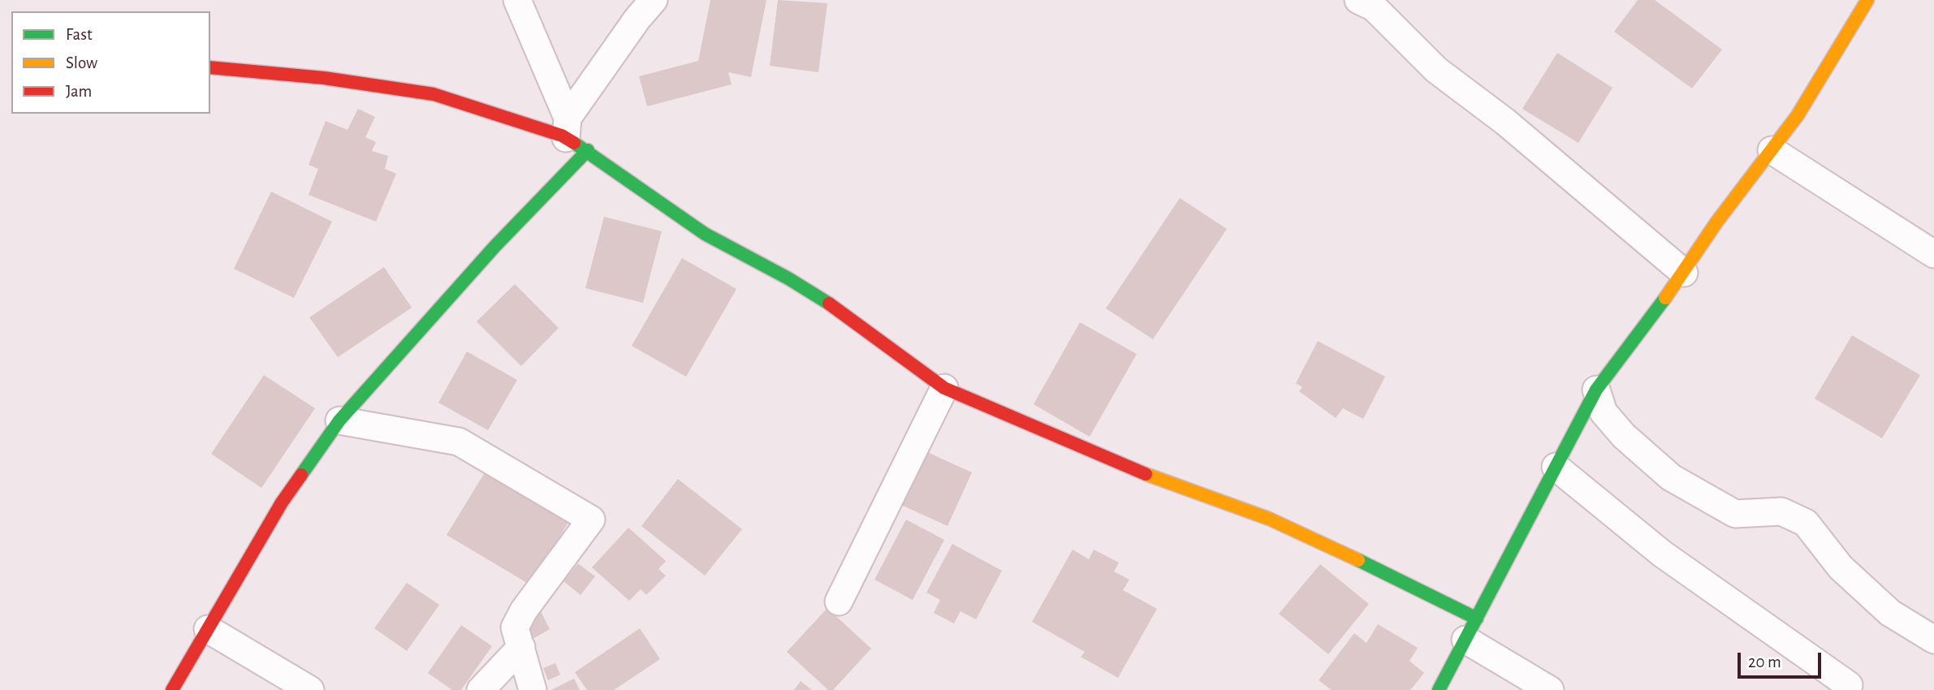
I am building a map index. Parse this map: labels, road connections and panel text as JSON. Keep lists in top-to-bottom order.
{
  "legend": ["Fast", "Slow", "Jam"],
  "scale_bar": "20 m"
}
